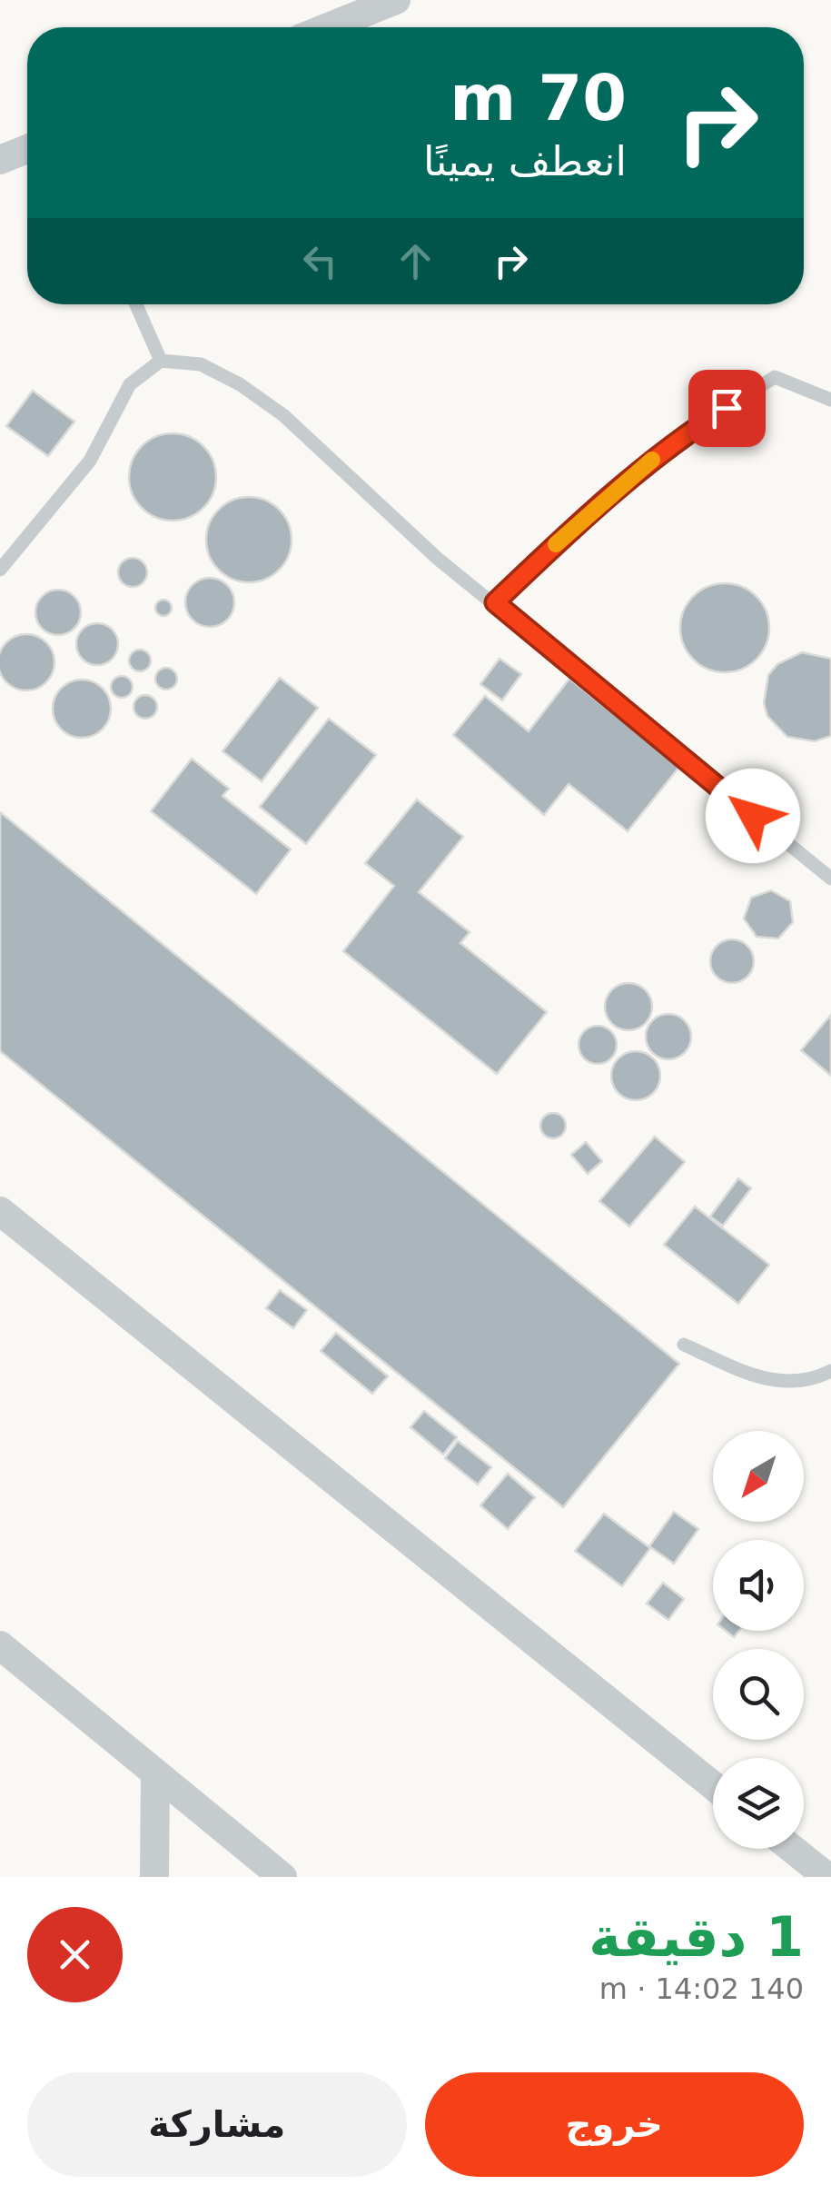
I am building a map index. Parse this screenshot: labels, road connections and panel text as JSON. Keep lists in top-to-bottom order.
{
  "north": "bottom left",
  "page": {
    "turn": ["70 m", "انعطف يمينًا"],
    "heading": ["1 دقيقة", "140 m · 14:02"],
    "buttons": ["خروج", "مشاركة"]
  }
}
